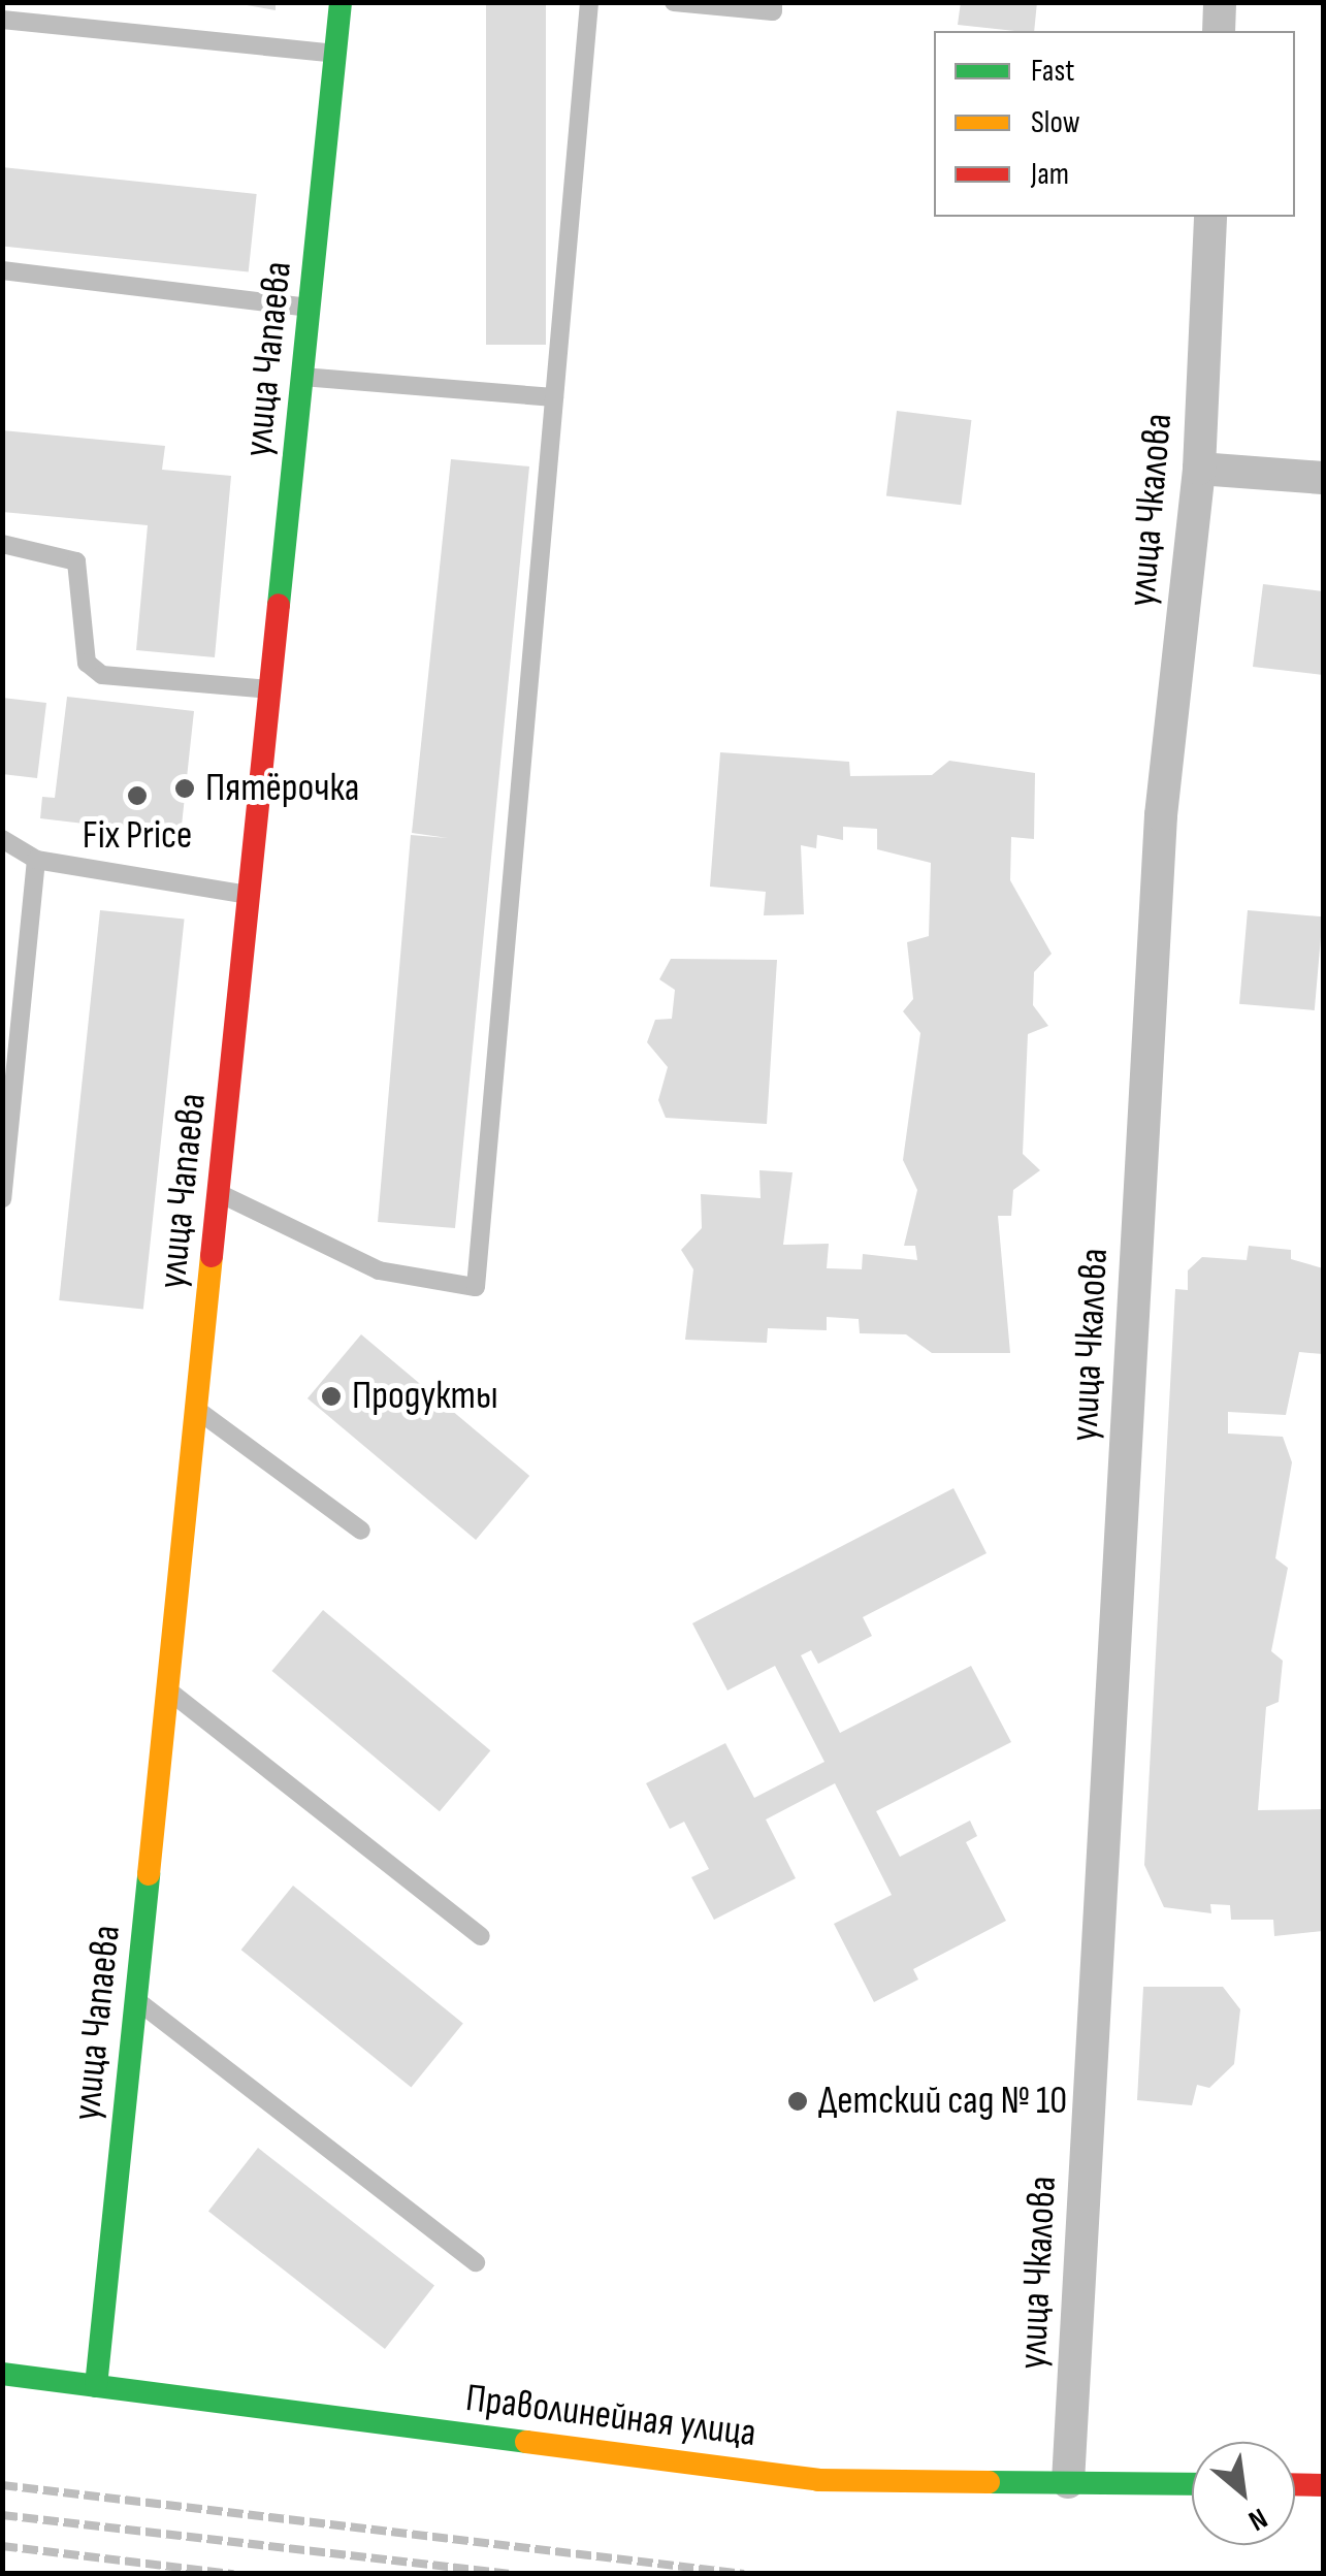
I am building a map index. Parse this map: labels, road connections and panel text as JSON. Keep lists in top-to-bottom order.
{
  "streets": {
    "street": ["улица Чапаева", "улица Чкалова", "Праволинейная улица"]
  },
  "crossings": [
    ["улица Чапаева", "Праволинейная улица"],
    ["улица Чкалова", "Праволинейная улица"]
  ],
  "places": [
    "Пятёрочка",
    "Fix Price",
    "Продукты",
    "Детский сад № 10"
  ],
  "legend": ["Fast", "Slow", "Jam"],
  "north": "bottom right"
}
